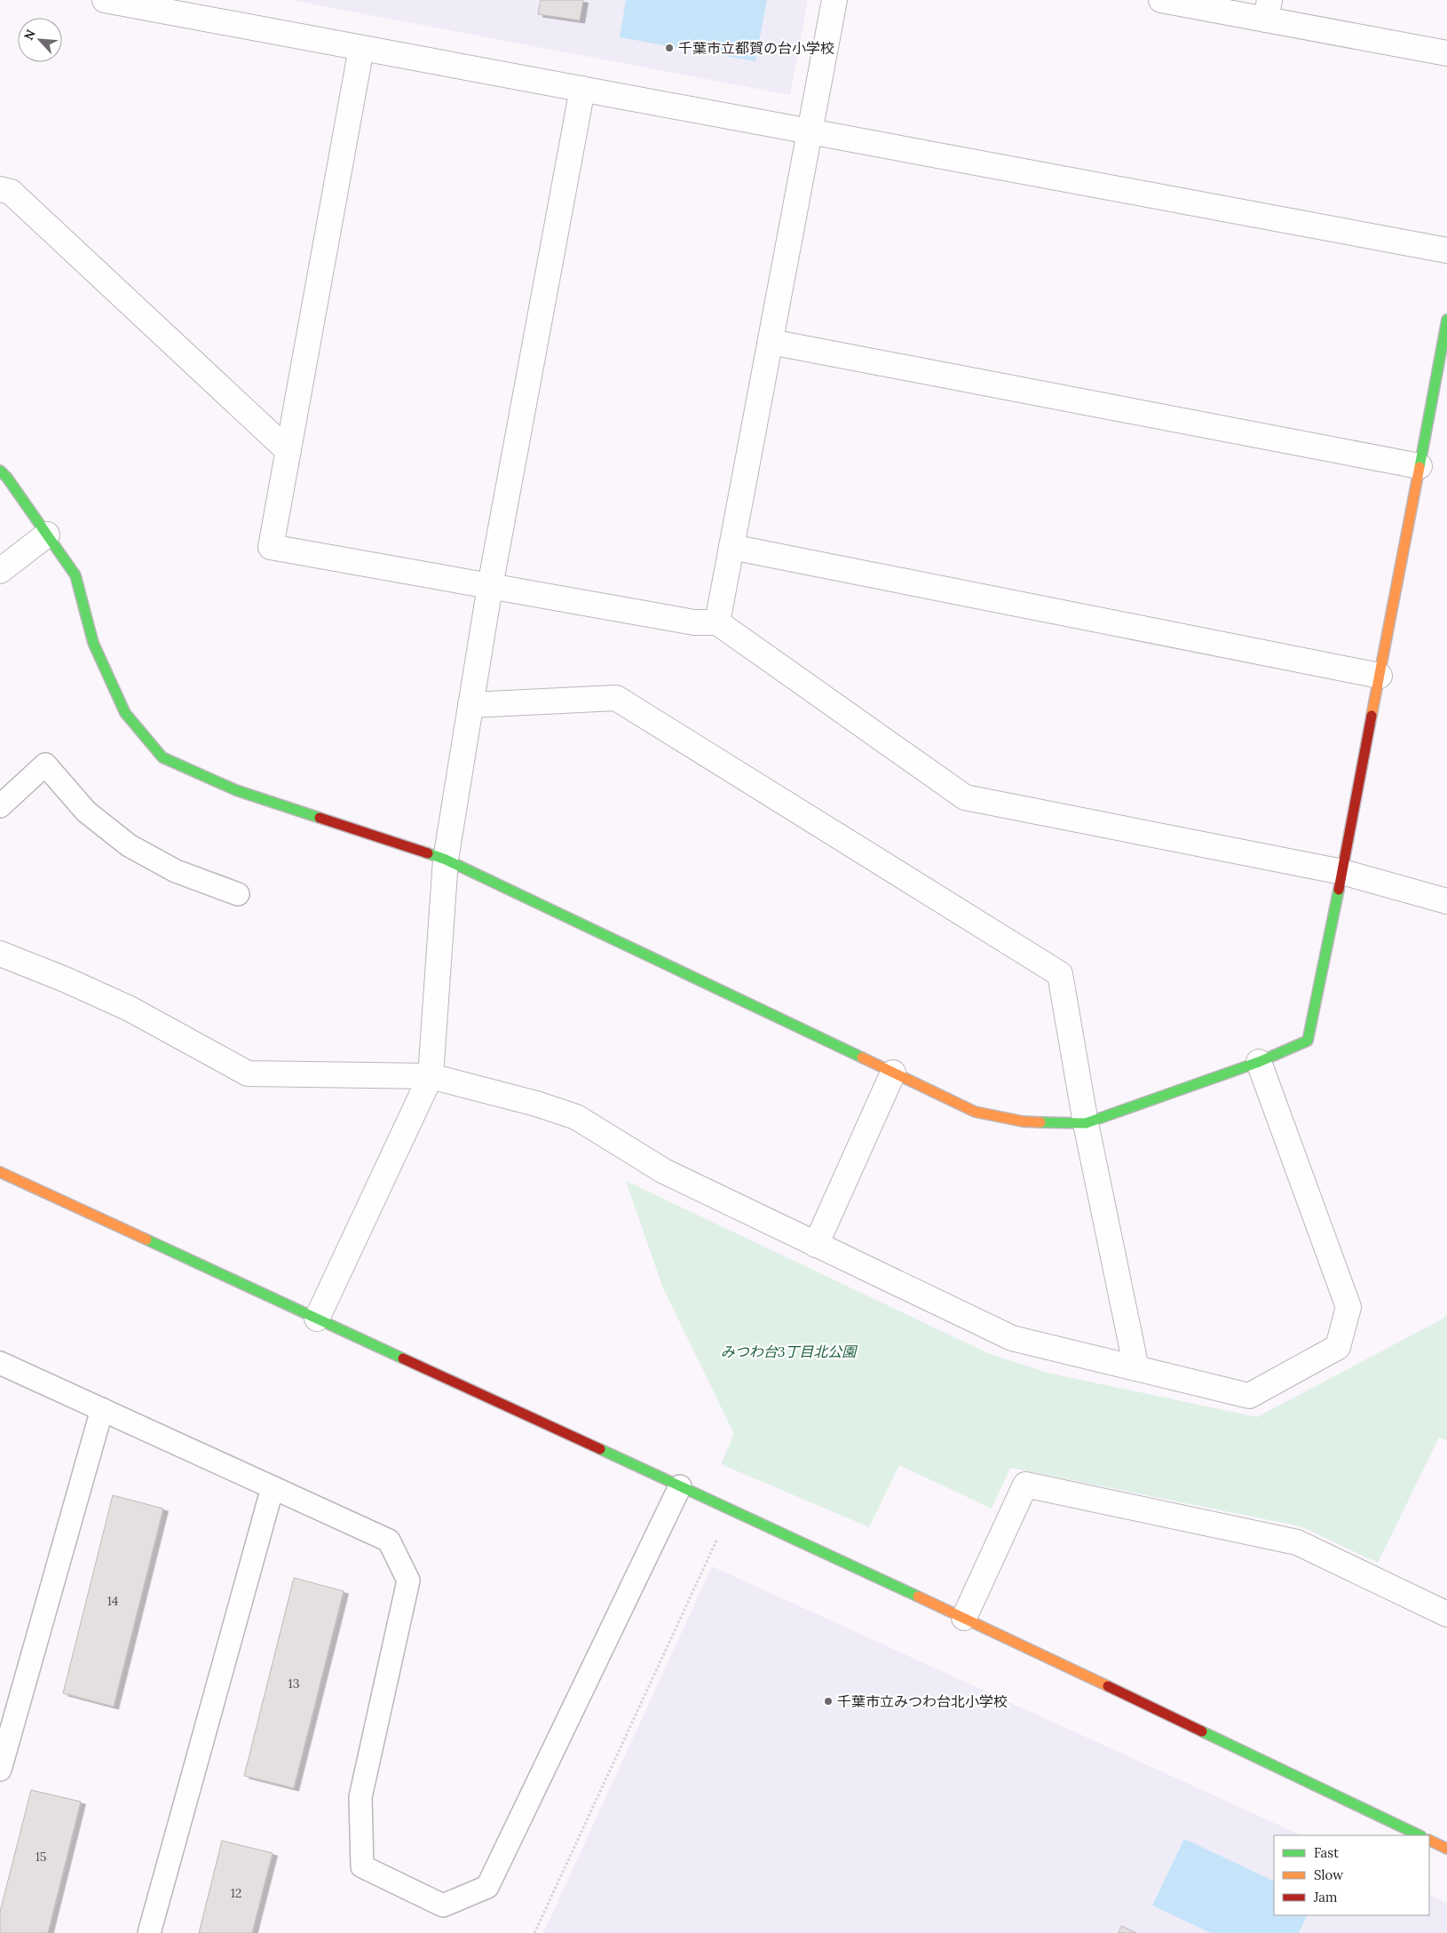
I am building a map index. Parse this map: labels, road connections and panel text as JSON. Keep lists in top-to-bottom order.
{
  "parks": ["みつわ台3丁目北公園"],
  "places": ["千葉市立都賀の台小学校", "千葉市立みつわ台北小学校"],
  "house_numbers": [
    "14",
    "13",
    "15",
    "12"
  ],
  "legend": ["Fast", "Slow", "Jam"],
  "north": "top left"
}
